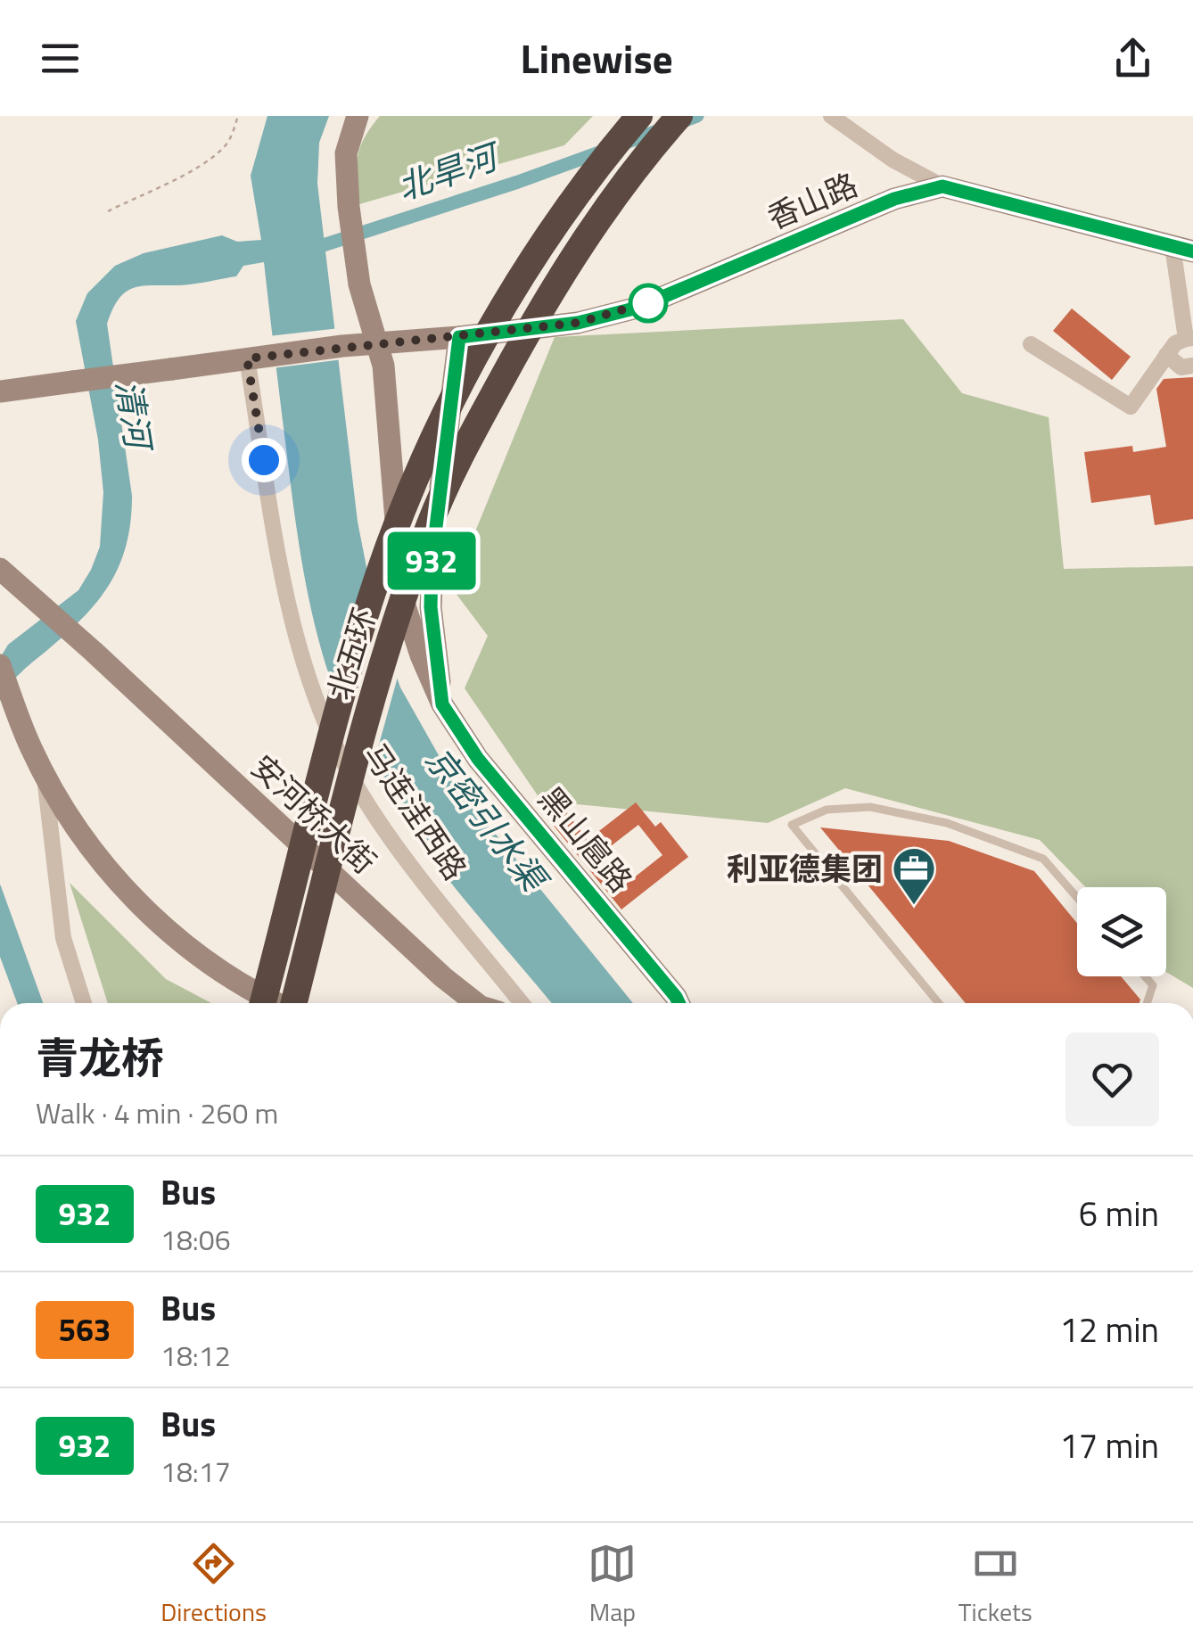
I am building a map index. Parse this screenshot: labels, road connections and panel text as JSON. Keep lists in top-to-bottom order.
{
  "streets": {
    "highway": ["北五环"],
    "street": [
      "香山路",
      "马连洼西路",
      "安河桥大街",
      "黑山扈路"
    ]
  },
  "crossings": [
    ["香山路", "黑山扈路"]
  ],
  "water": ["北旱河", "清河", "京密引水渠"],
  "places": {
    "office": ["利亚德集团"]
  },
  "lines": ["bus line 932"],
  "page": {
    "header": "Linewise",
    "on_map": "932",
    "heading": ["青龙桥", "Walk · 4 min · 260 m"],
    "list": [
      {
        "mark": "932",
        "name": "Bus",
        "note": "18:06",
        "value": "6 min"
      },
      {
        "mark": "563",
        "name": "Bus",
        "note": "18:12",
        "value": "12 min"
      },
      {
        "mark": "932",
        "name": "Bus",
        "note": "18:17",
        "value": "17 min"
      }
    ],
    "tabs": ["Directions", "Map", "Tickets"]
  }
}
